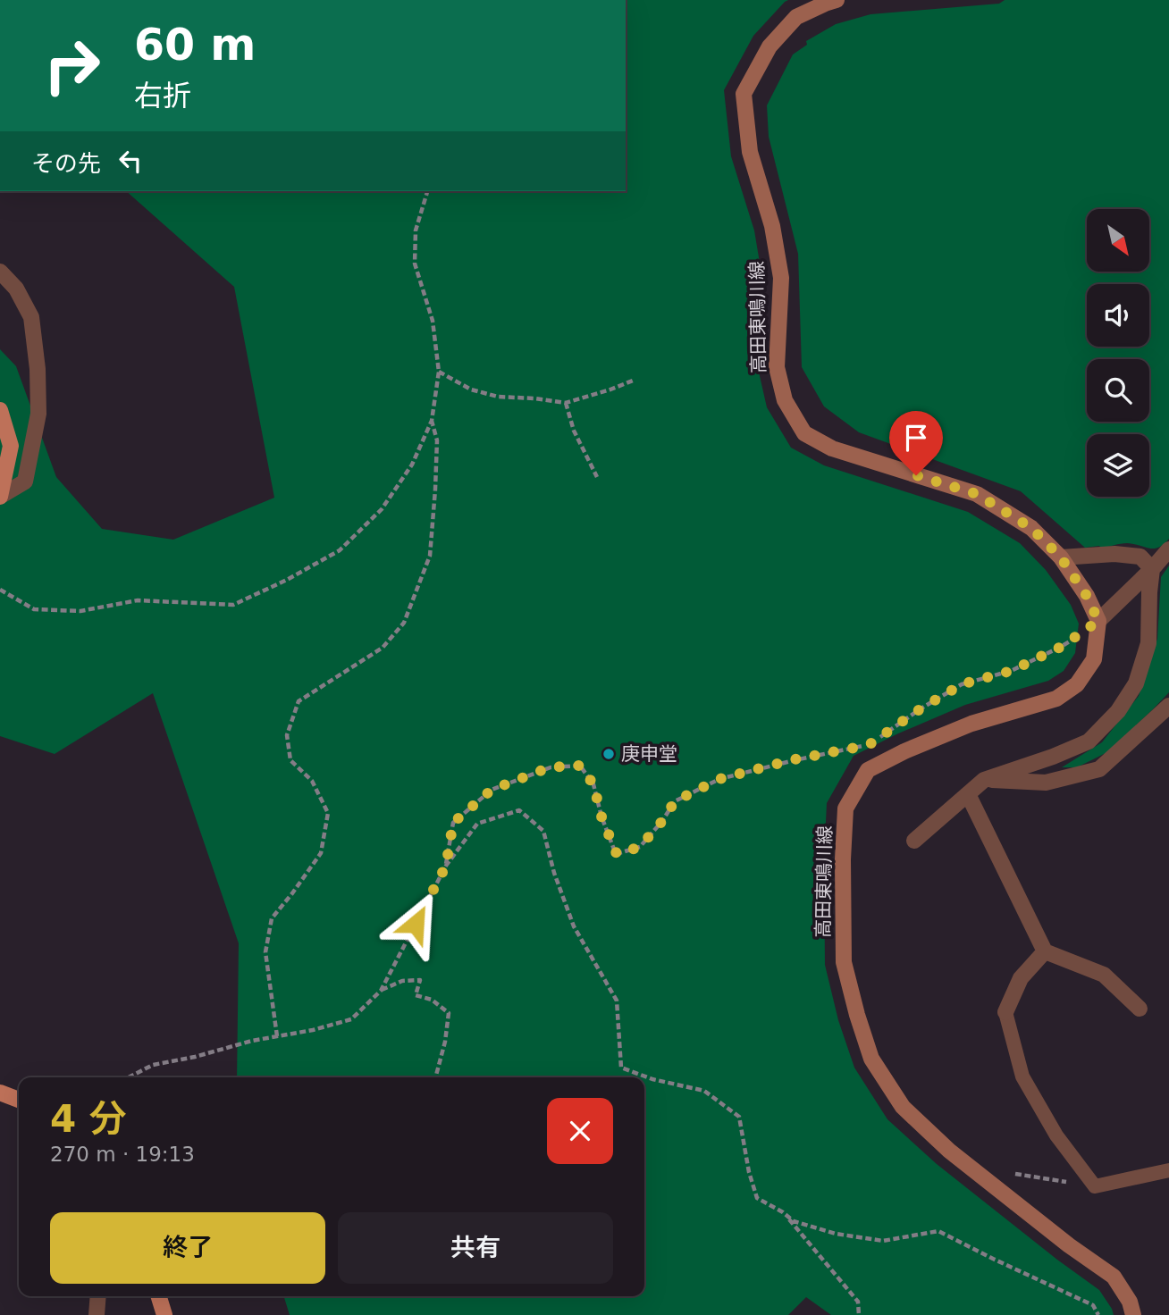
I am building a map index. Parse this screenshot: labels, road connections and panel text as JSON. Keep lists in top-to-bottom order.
{
  "streets": {
    "main road": ["高田東鳴川線"]
  },
  "places": ["庚申堂"],
  "north": "bottom right",
  "page": {
    "turn": ["60 m", "右折"],
    "then": "その先",
    "heading": ["4 分", "270 m · 19:13"],
    "buttons": ["終了", "共有"]
  }
}
